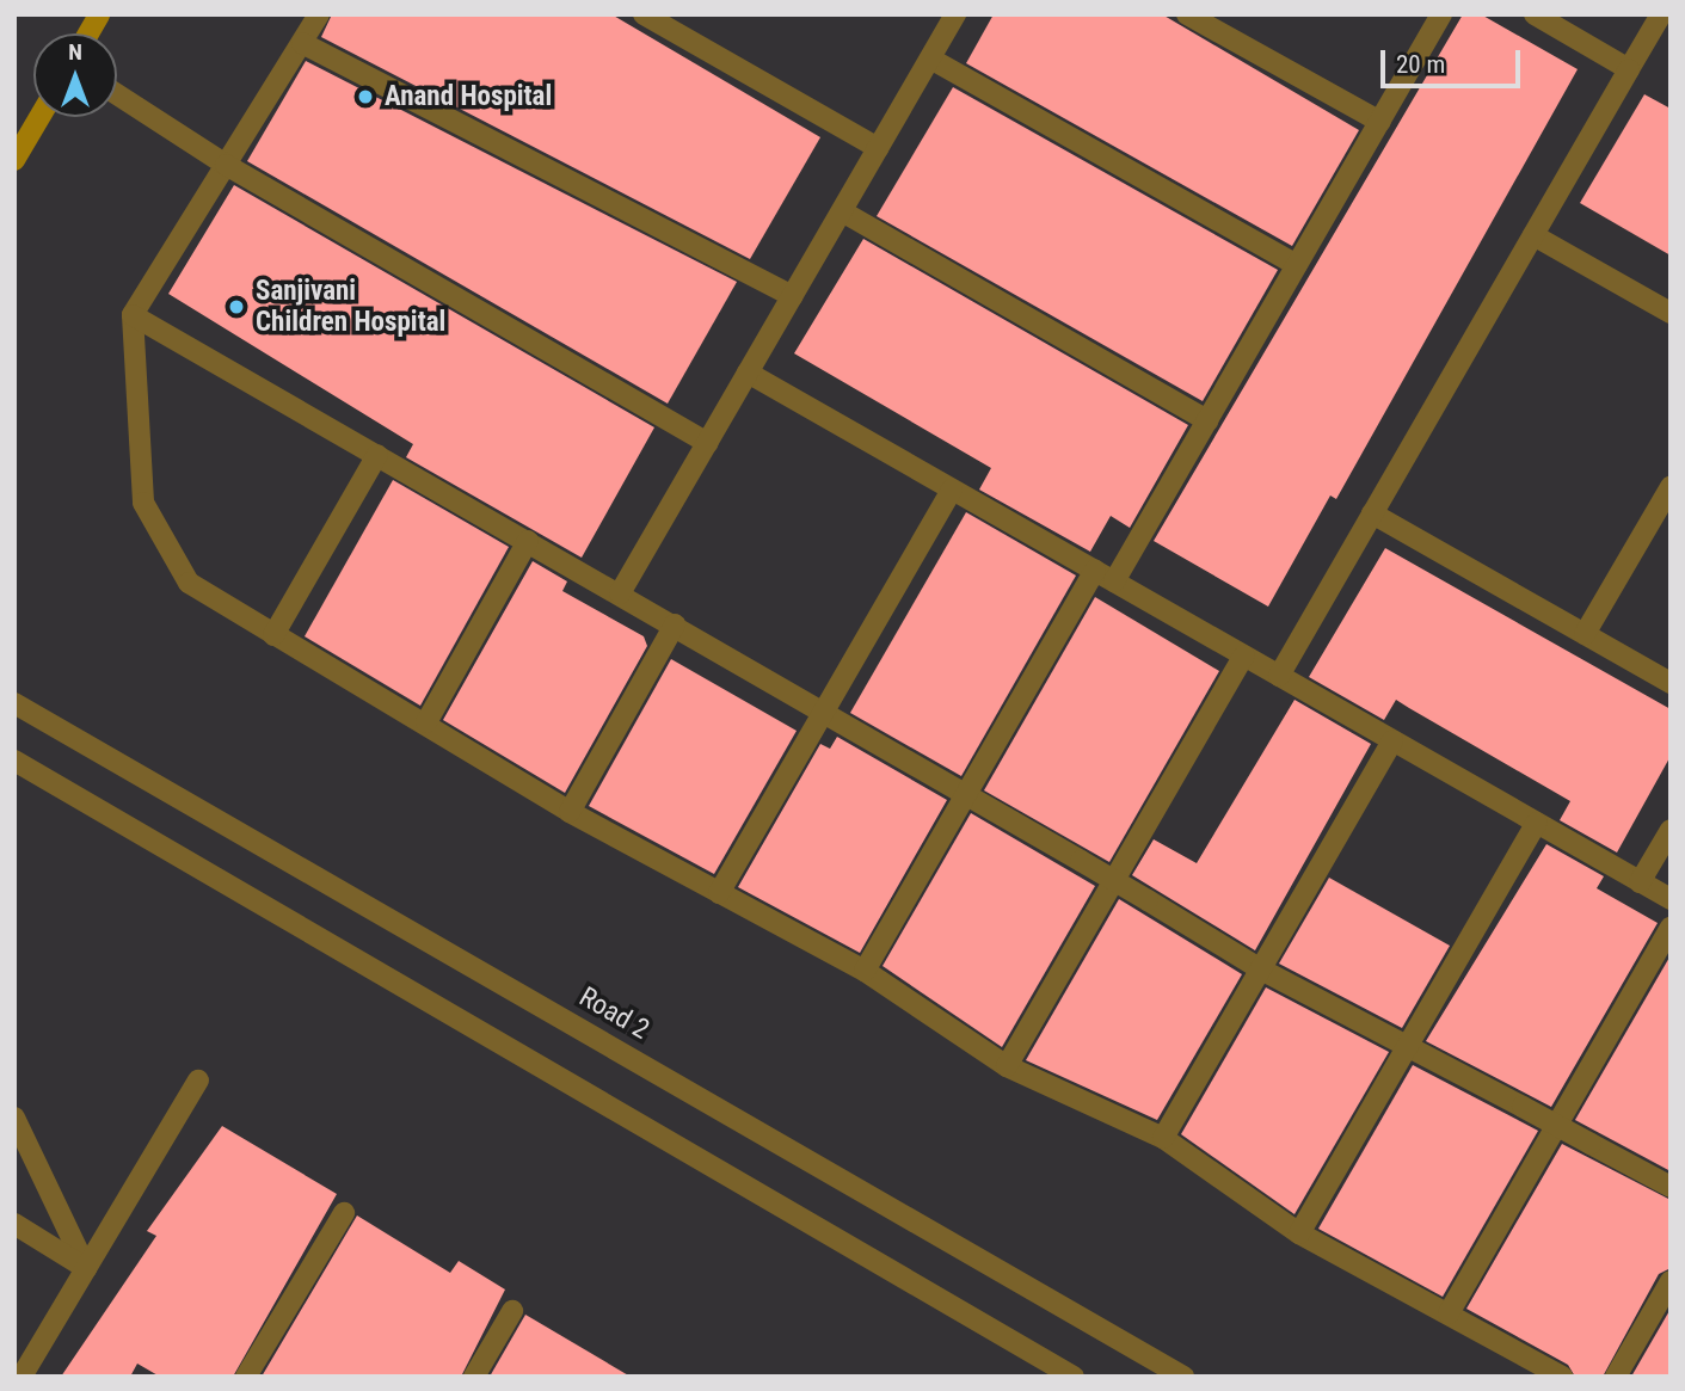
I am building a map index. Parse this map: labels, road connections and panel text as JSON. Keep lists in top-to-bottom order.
{
  "streets": {
    "street": ["Road 2"]
  },
  "places": ["Anand Hospital", "Sanjivani Children Hospital"],
  "scale_bar": "20 m",
  "north": "top"
}
